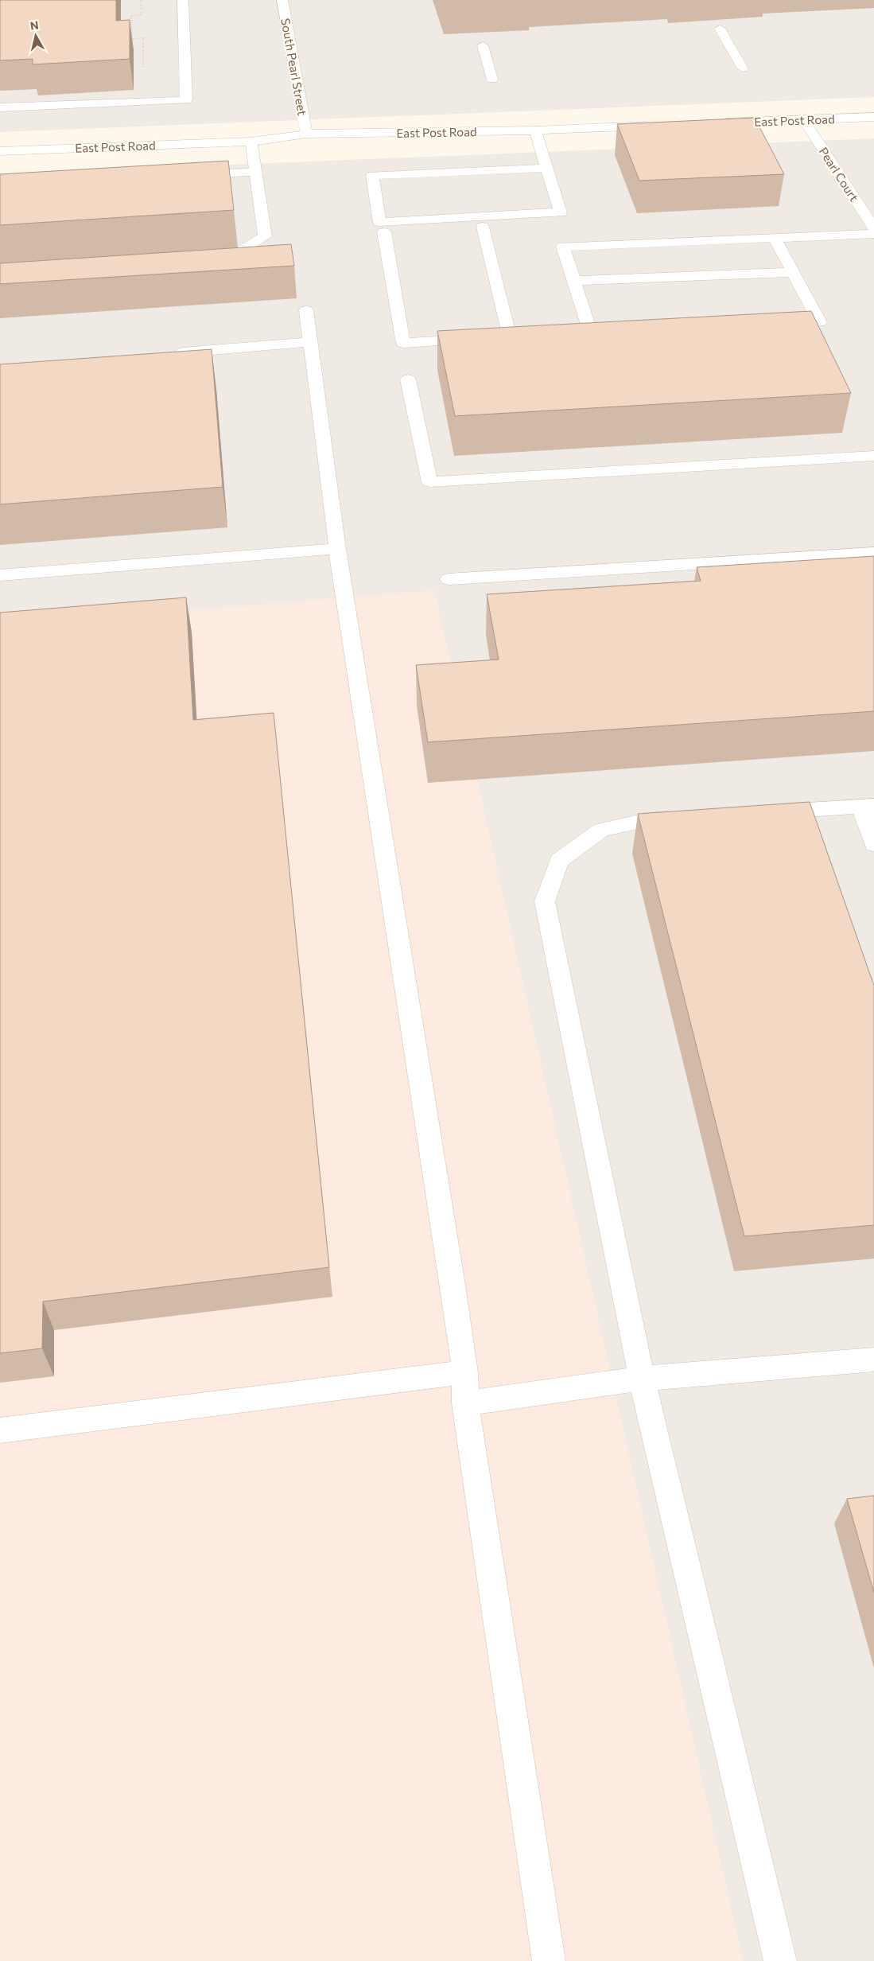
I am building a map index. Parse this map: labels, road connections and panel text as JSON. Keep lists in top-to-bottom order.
{
  "streets": {
    "street": ["South Pearl Street", "East Post Road", "Pearl Court"]
  },
  "crossings": [
    ["South Pearl Street", "East Post Road"],
    ["East Post Road", "Pearl Court"]
  ],
  "north": "top"
}
